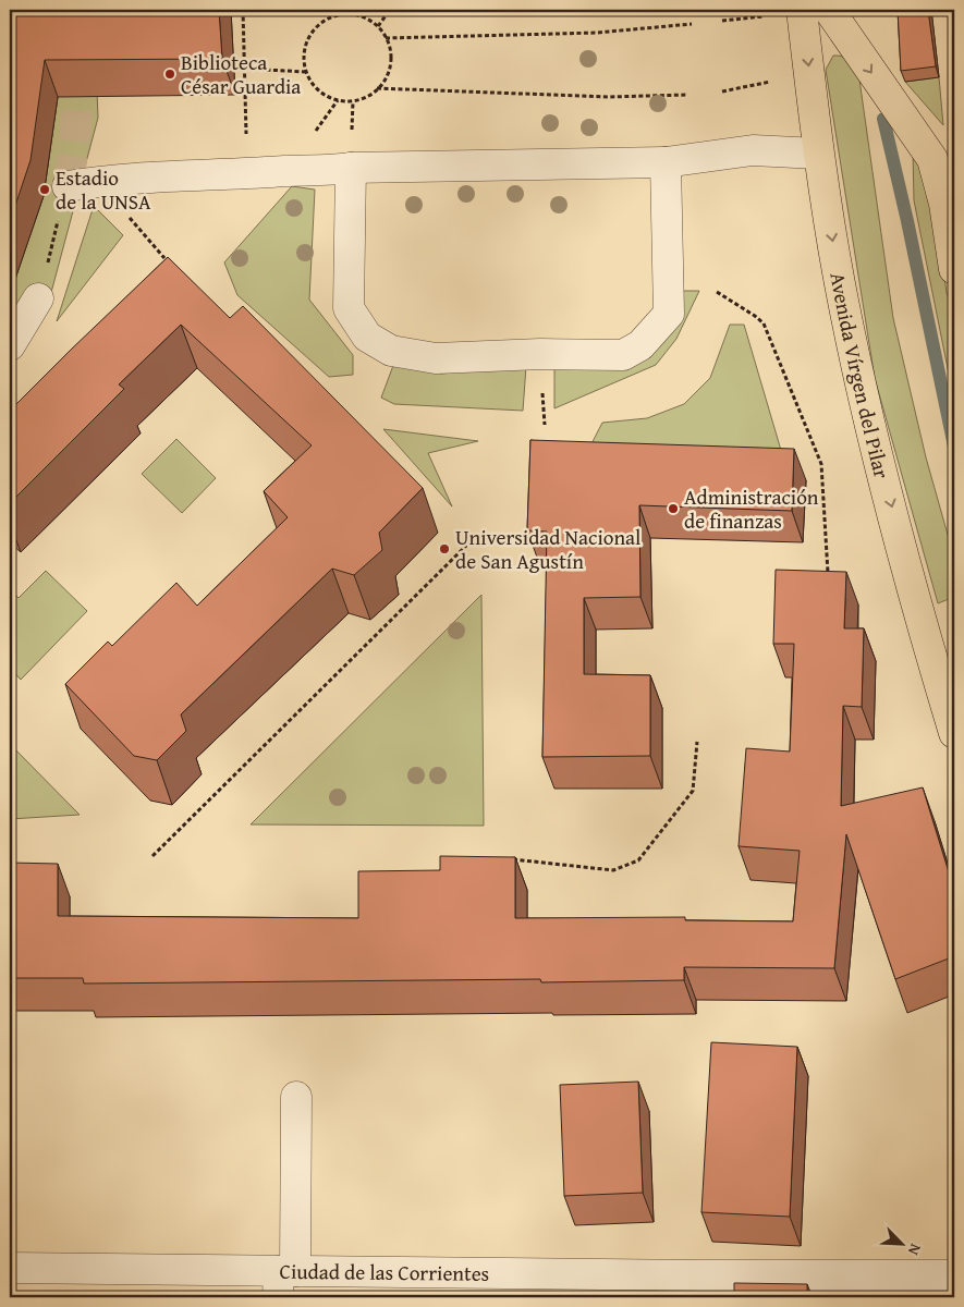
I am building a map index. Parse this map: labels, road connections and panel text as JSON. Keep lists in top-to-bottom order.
{
  "streets": {
    "main road": ["Avenida Vírgen del Pilar"],
    "street": ["Ciudad de las Corrientes"]
  },
  "places": [
    "Biblioteca César Guardia",
    "Estadio de la UNSA",
    "Administración de finanzas",
    "Universidad Nacional de San Agustín"
  ],
  "north": "bottom right"
}
